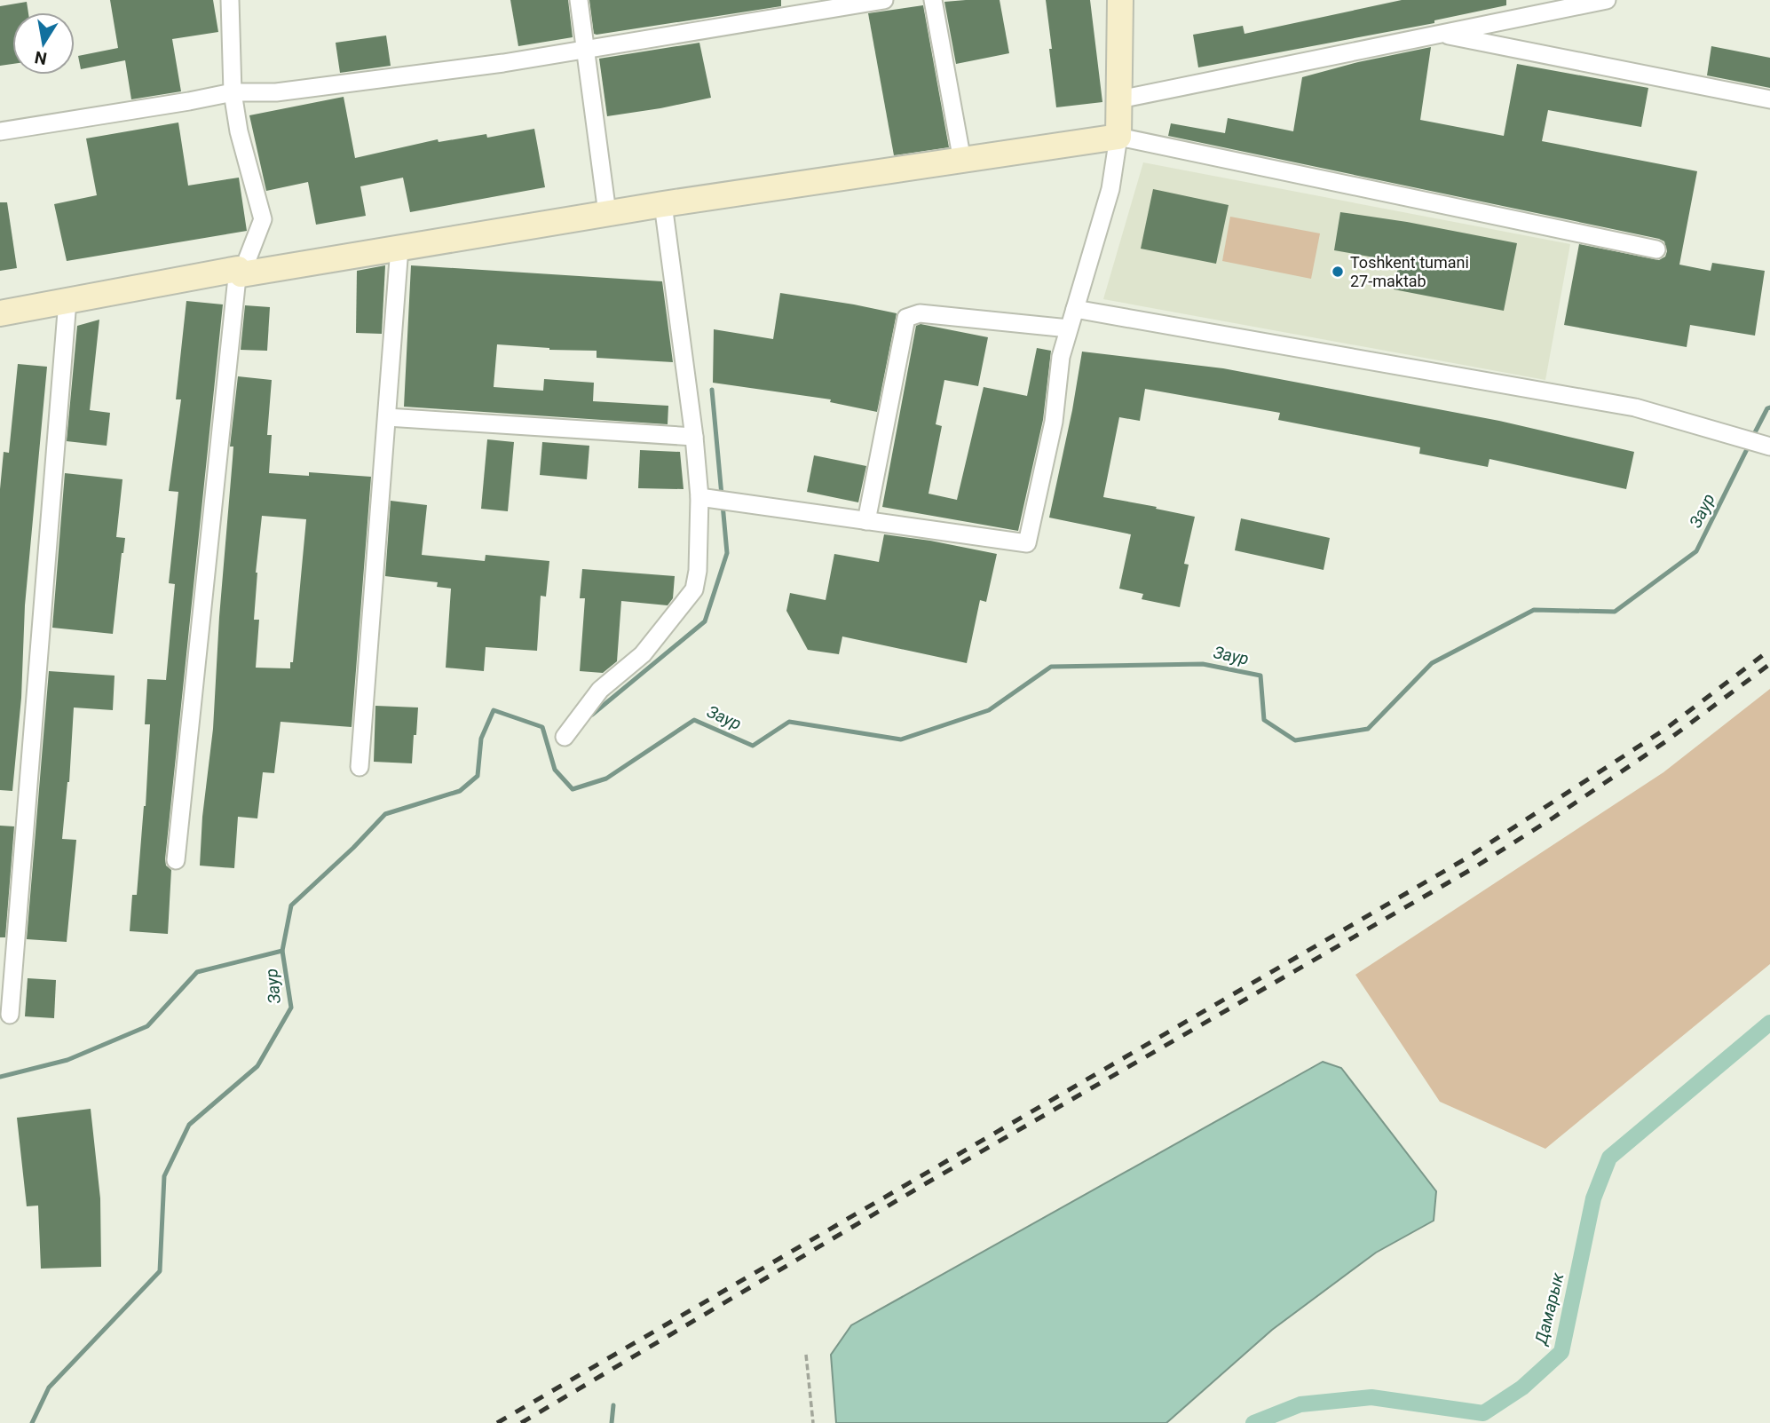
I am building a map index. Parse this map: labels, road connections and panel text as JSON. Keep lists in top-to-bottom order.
{
  "water": ["Заур", "Дамарык"],
  "places": ["Toshkent tumani 27-maktab"],
  "north": "bottom"
}
